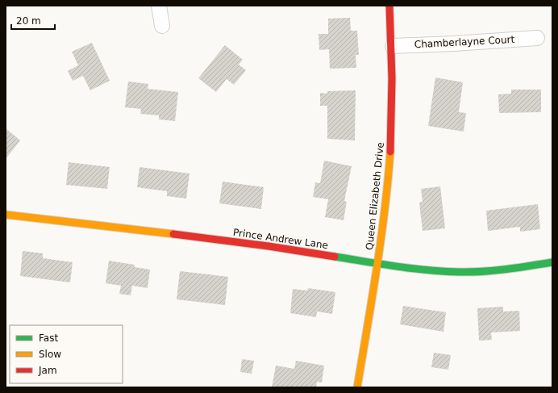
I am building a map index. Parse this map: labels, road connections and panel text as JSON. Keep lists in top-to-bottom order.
{
  "streets": {
    "street": ["Chamberlayne Court", "Queen Elizabeth Drive", "Prince Andrew Lane"]
  },
  "crossings": [
    ["Chamberlayne Court", "Queen Elizabeth Drive"],
    ["Queen Elizabeth Drive", "Prince Andrew Lane"]
  ],
  "legend": ["Fast", "Slow", "Jam"],
  "scale_bar": "20 m"
}
